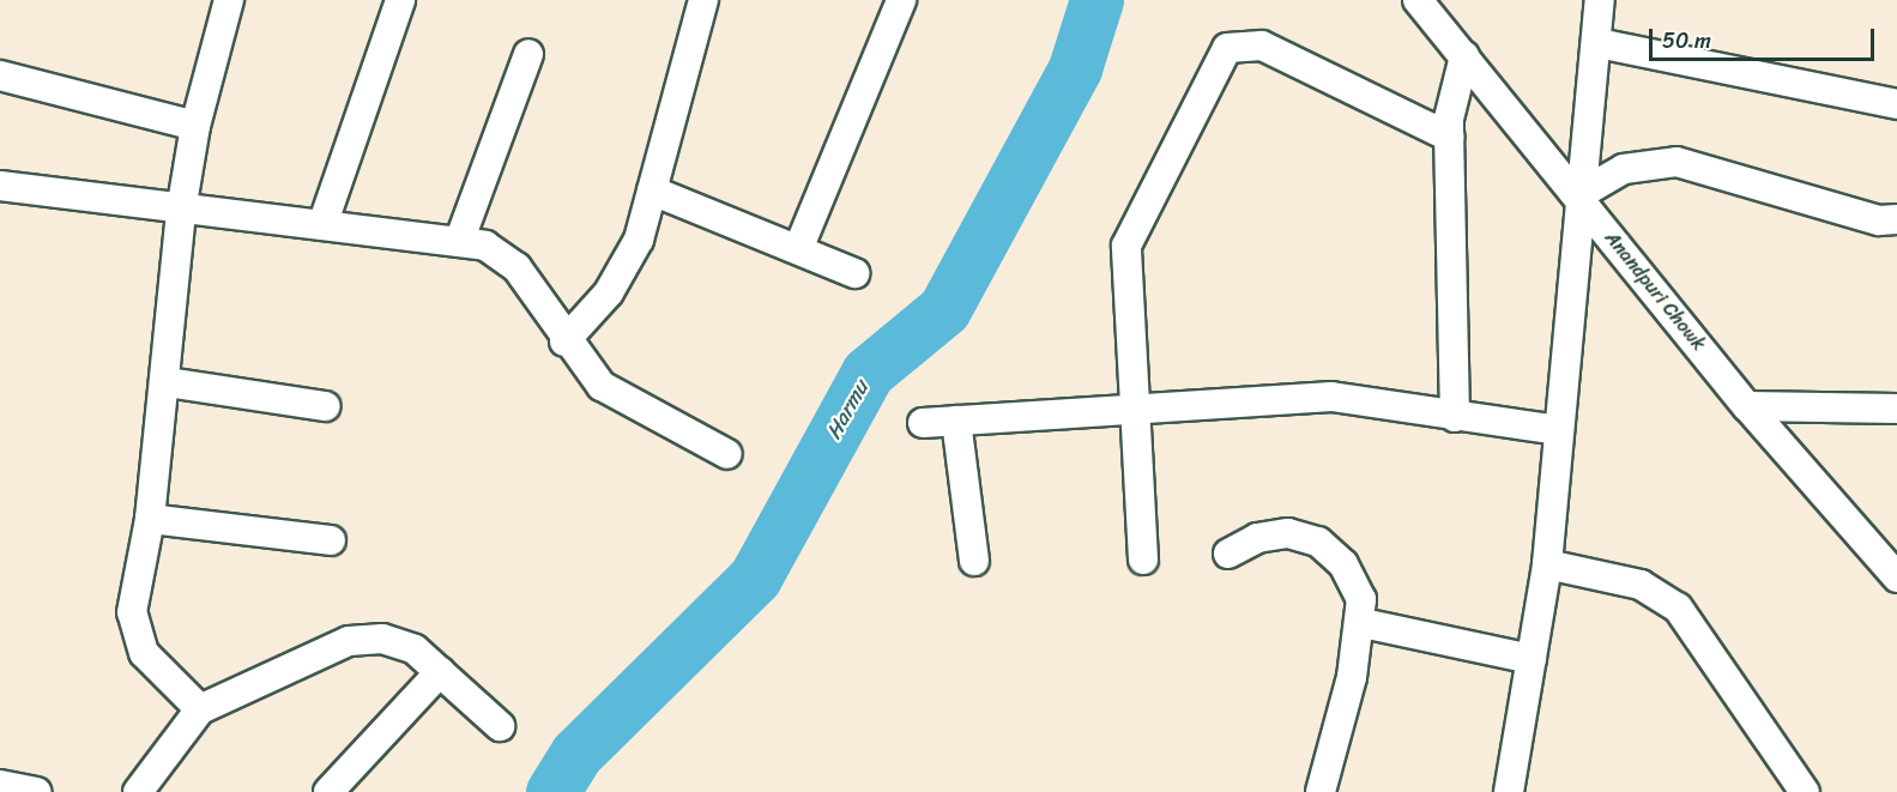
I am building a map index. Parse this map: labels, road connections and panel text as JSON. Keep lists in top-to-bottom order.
{
  "streets": {
    "street": ["Anandpuri Chowk"]
  },
  "water": ["Harmu"],
  "scale_bar": "50 m"
}
